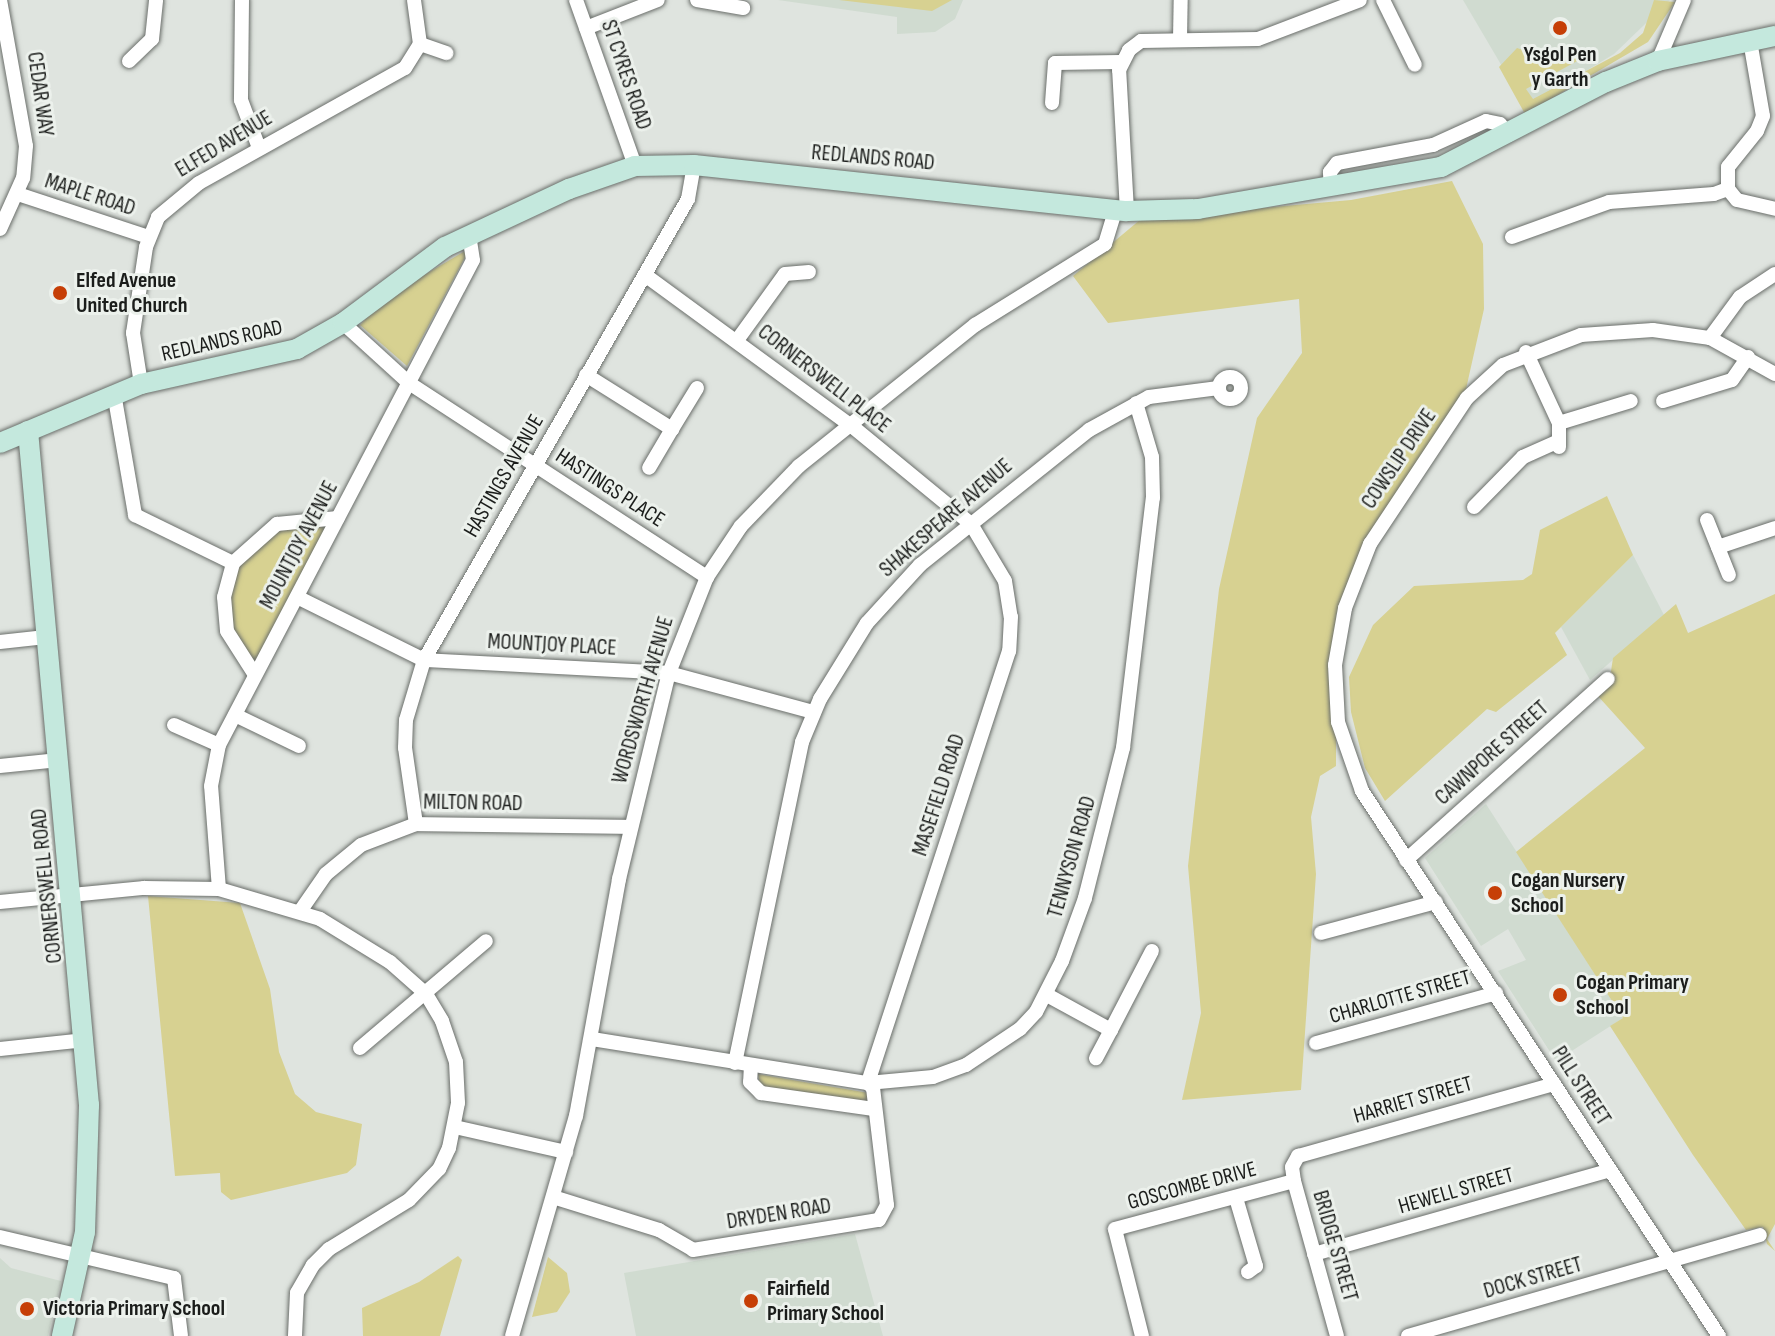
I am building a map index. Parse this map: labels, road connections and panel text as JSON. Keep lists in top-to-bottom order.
{
  "streets": {
    "main road": ["REDLANDS ROAD", "CORNERSWELL ROAD"],
    "street": [
      "ST CYRES ROAD",
      "CEDAR WAY",
      "ELFED AVENUE",
      "MAPLE ROAD",
      "CORNERSWELL PLACE",
      "COWSLIP DRIVE",
      "HASTINGS AVENUE",
      "HASTINGS PLACE",
      "SHAKESPEARE AVENUE",
      "MOUNTJOY AVENUE",
      "MOUNTJOY PLACE",
      "WORDSWORTH AVENUE",
      "CAWNPORE STREET",
      "MASEFIELD ROAD",
      "MILTON ROAD",
      "TENNYSON ROAD",
      "CHARLOTTE STREET",
      "PILL STREET",
      "HARRIET STREET",
      "GOSCOMBE DRIVE",
      "HEWELL STREET",
      "DRYDEN ROAD",
      "BRIDGE STREET",
      "DOCK STREET"
    ]
  },
  "crossings": [
    ["ST CYRES ROAD", "REDLANDS ROAD"],
    ["CEDAR WAY", "MAPLE ROAD"],
    ["ELFED AVENUE", "REDLANDS ROAD"],
    ["ELFED AVENUE", "MAPLE ROAD"],
    ["REDLANDS ROAD", "HASTINGS AVENUE"],
    ["REDLANDS ROAD", "HASTINGS PLACE"],
    ["REDLANDS ROAD", "MOUNTJOY AVENUE"],
    ["REDLANDS ROAD", "WORDSWORTH AVENUE"],
    ["REDLANDS ROAD", "CORNERSWELL ROAD"],
    ["CORNERSWELL PLACE", "HASTINGS AVENUE"],
    ["CORNERSWELL PLACE", "SHAKESPEARE AVENUE"],
    ["CORNERSWELL PLACE", "WORDSWORTH AVENUE"],
    ["CORNERSWELL PLACE", "MASEFIELD ROAD"],
    ["COWSLIP DRIVE", "CAWNPORE STREET"],
    ["COWSLIP DRIVE", "PILL STREET"],
    ["HASTINGS AVENUE", "HASTINGS PLACE"],
    ["HASTINGS AVENUE", "MOUNTJOY PLACE"],
    ["HASTINGS AVENUE", "MILTON ROAD"],
    ["HASTINGS PLACE", "MOUNTJOY AVENUE"],
    ["HASTINGS PLACE", "WORDSWORTH AVENUE"],
    ["SHAKESPEARE AVENUE", "MOUNTJOY PLACE"],
    ["SHAKESPEARE AVENUE", "MASEFIELD ROAD"],
    ["SHAKESPEARE AVENUE", "TENNYSON ROAD"],
    ["MOUNTJOY AVENUE", "MOUNTJOY PLACE"],
    ["MOUNTJOY PLACE", "WORDSWORTH AVENUE"],
    ["WORDSWORTH AVENUE", "MILTON ROAD"],
    ["WORDSWORTH AVENUE", "TENNYSON ROAD"],
    ["WORDSWORTH AVENUE", "DRYDEN ROAD"],
    ["CAWNPORE STREET", "PILL STREET"],
    ["MASEFIELD ROAD", "TENNYSON ROAD"],
    ["MASEFIELD ROAD", "DRYDEN ROAD"],
    ["TENNYSON ROAD", "DRYDEN ROAD"],
    ["CHARLOTTE STREET", "PILL STREET"],
    ["PILL STREET", "HARRIET STREET"],
    ["PILL STREET", "HEWELL STREET"],
    ["PILL STREET", "DOCK STREET"],
    ["HARRIET STREET", "GOSCOMBE DRIVE"],
    ["HARRIET STREET", "BRIDGE STREET"],
    ["GOSCOMBE DRIVE", "BRIDGE STREET"],
    ["HEWELL STREET", "BRIDGE STREET"]
  ],
  "places": [
    "Ysgol Pen y Garth",
    "Elfed Avenue United Church",
    "Cogan Nursery School",
    "Cogan Primary School",
    "Fairfield Primary School",
    "Victoria Primary School"
  ]
}
